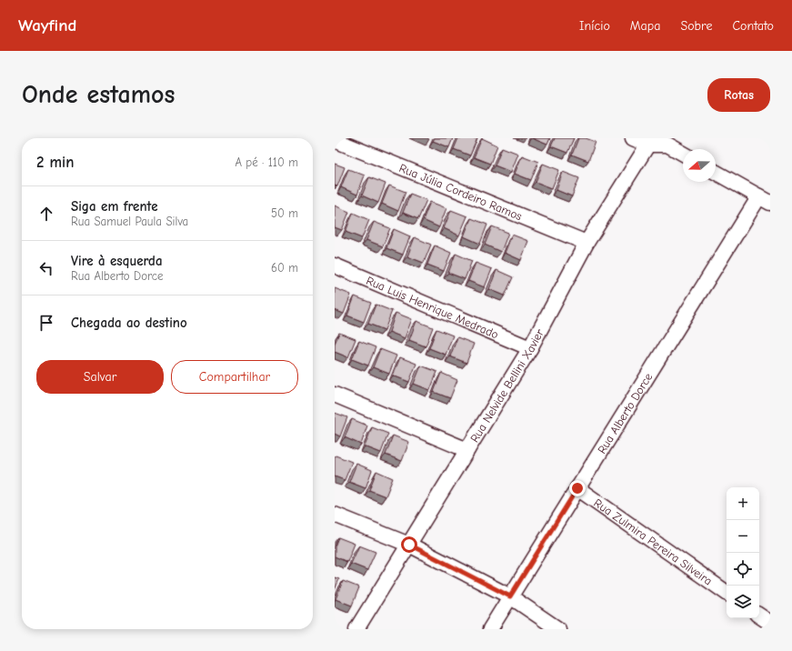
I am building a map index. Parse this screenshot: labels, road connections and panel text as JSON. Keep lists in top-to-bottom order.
{
  "streets": {
    "street": [
      "Rua Júlia Cordeiro Ramos",
      "Rua Luis Henrique Medrado",
      "Rua Nelvide Bellini Xavier",
      "Rua Alberto Dorce",
      "Rua Zulmira Pereira Silveira"
    ]
  },
  "crossings": [
    ["Rua Júlia Cordeiro Ramos", "Rua Nelvide Bellini Xavier"],
    ["Rua Luis Henrique Medrado", "Rua Nelvide Bellini Xavier"],
    ["Rua Alberto Dorce", "Rua Zulmira Pereira Silveira"]
  ],
  "north": "left",
  "page": {
    "header": "Wayfind",
    "nav": [
      "Início",
      "Mapa",
      "Sobre",
      "Contato"
    ],
    "buttons": [
      "Rotas",
      ["Salvar", "Compartilhar"]
    ],
    "title": "Onde estamos",
    "heading": ["2 min", "A pé · 110 m"],
    "list": [
      ["Siga em frente", "Rua Samuel Paula Silva", "50 m"],
      ["Vire à esquerda", "Rua Alberto Dorce", "60 m"],
      "Chegada ao destino"
    ],
    "map_buttons": ["+", "−"]
  }
}
